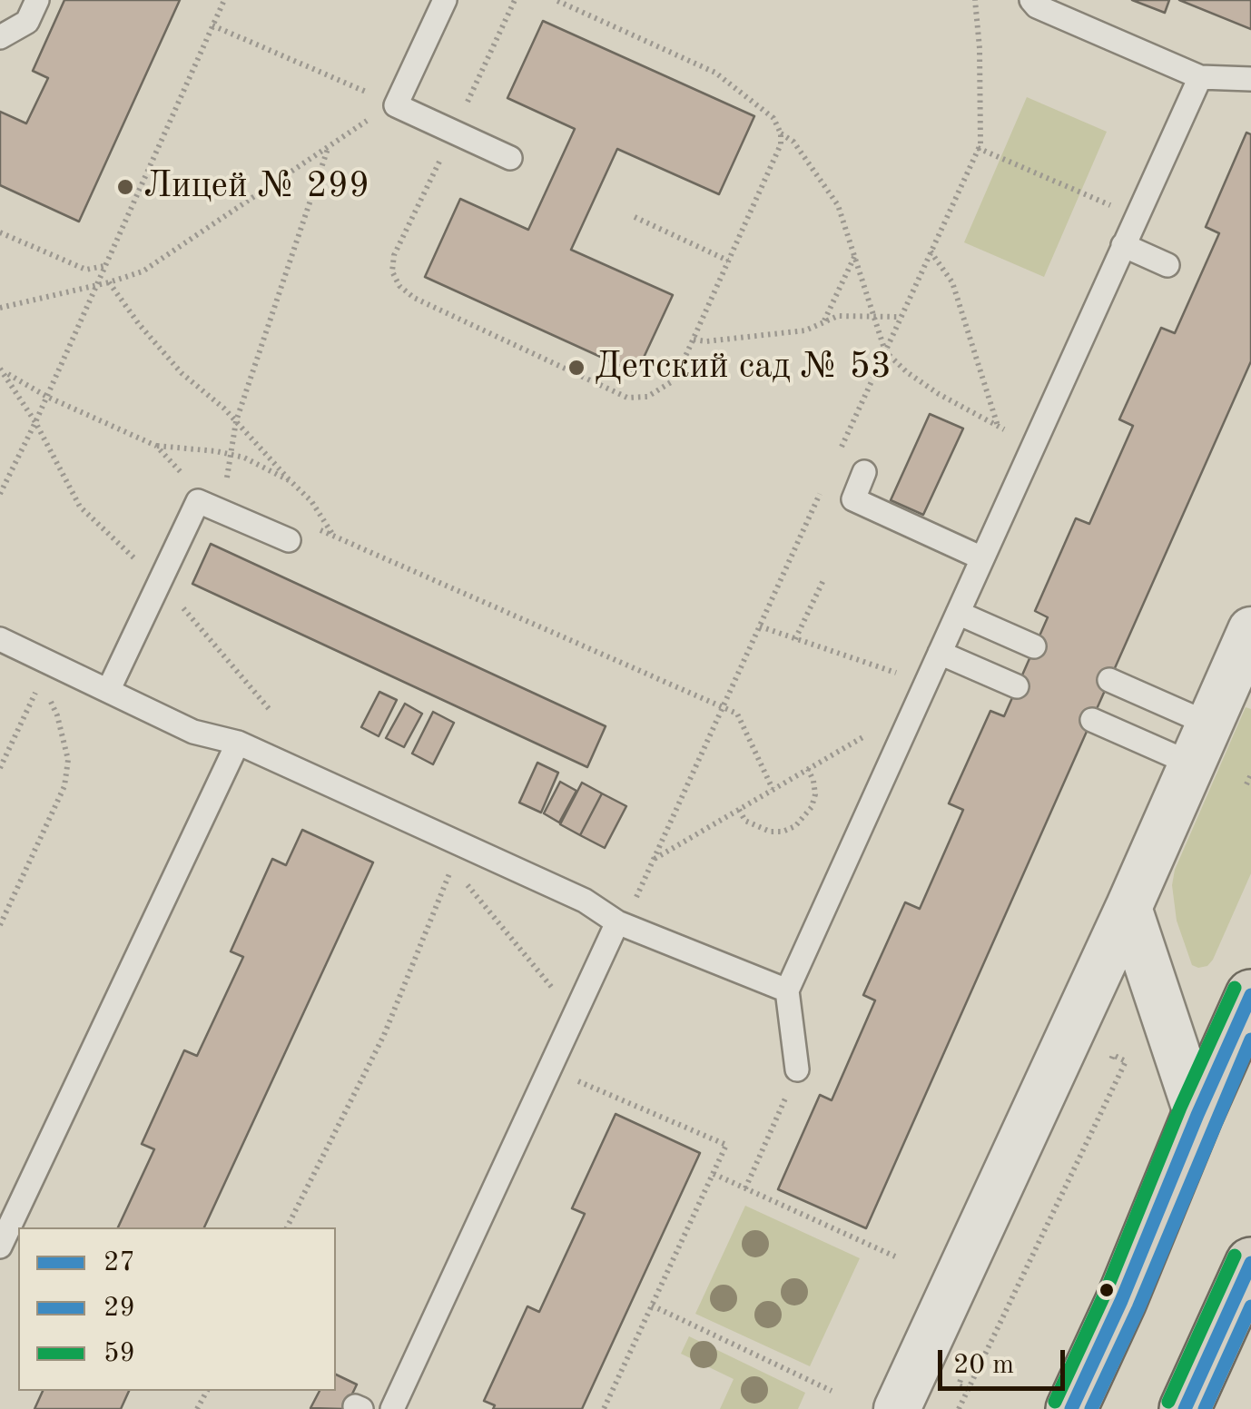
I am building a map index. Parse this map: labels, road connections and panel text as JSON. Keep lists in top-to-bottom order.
{
  "places": ["Лицей № 299", "Детский сад № 53"],
  "lines": ["transit line 59", "transit line 27", "transit line 29"],
  "legend": ["27", "29", "59"],
  "scale_bar": "20 m"
}
